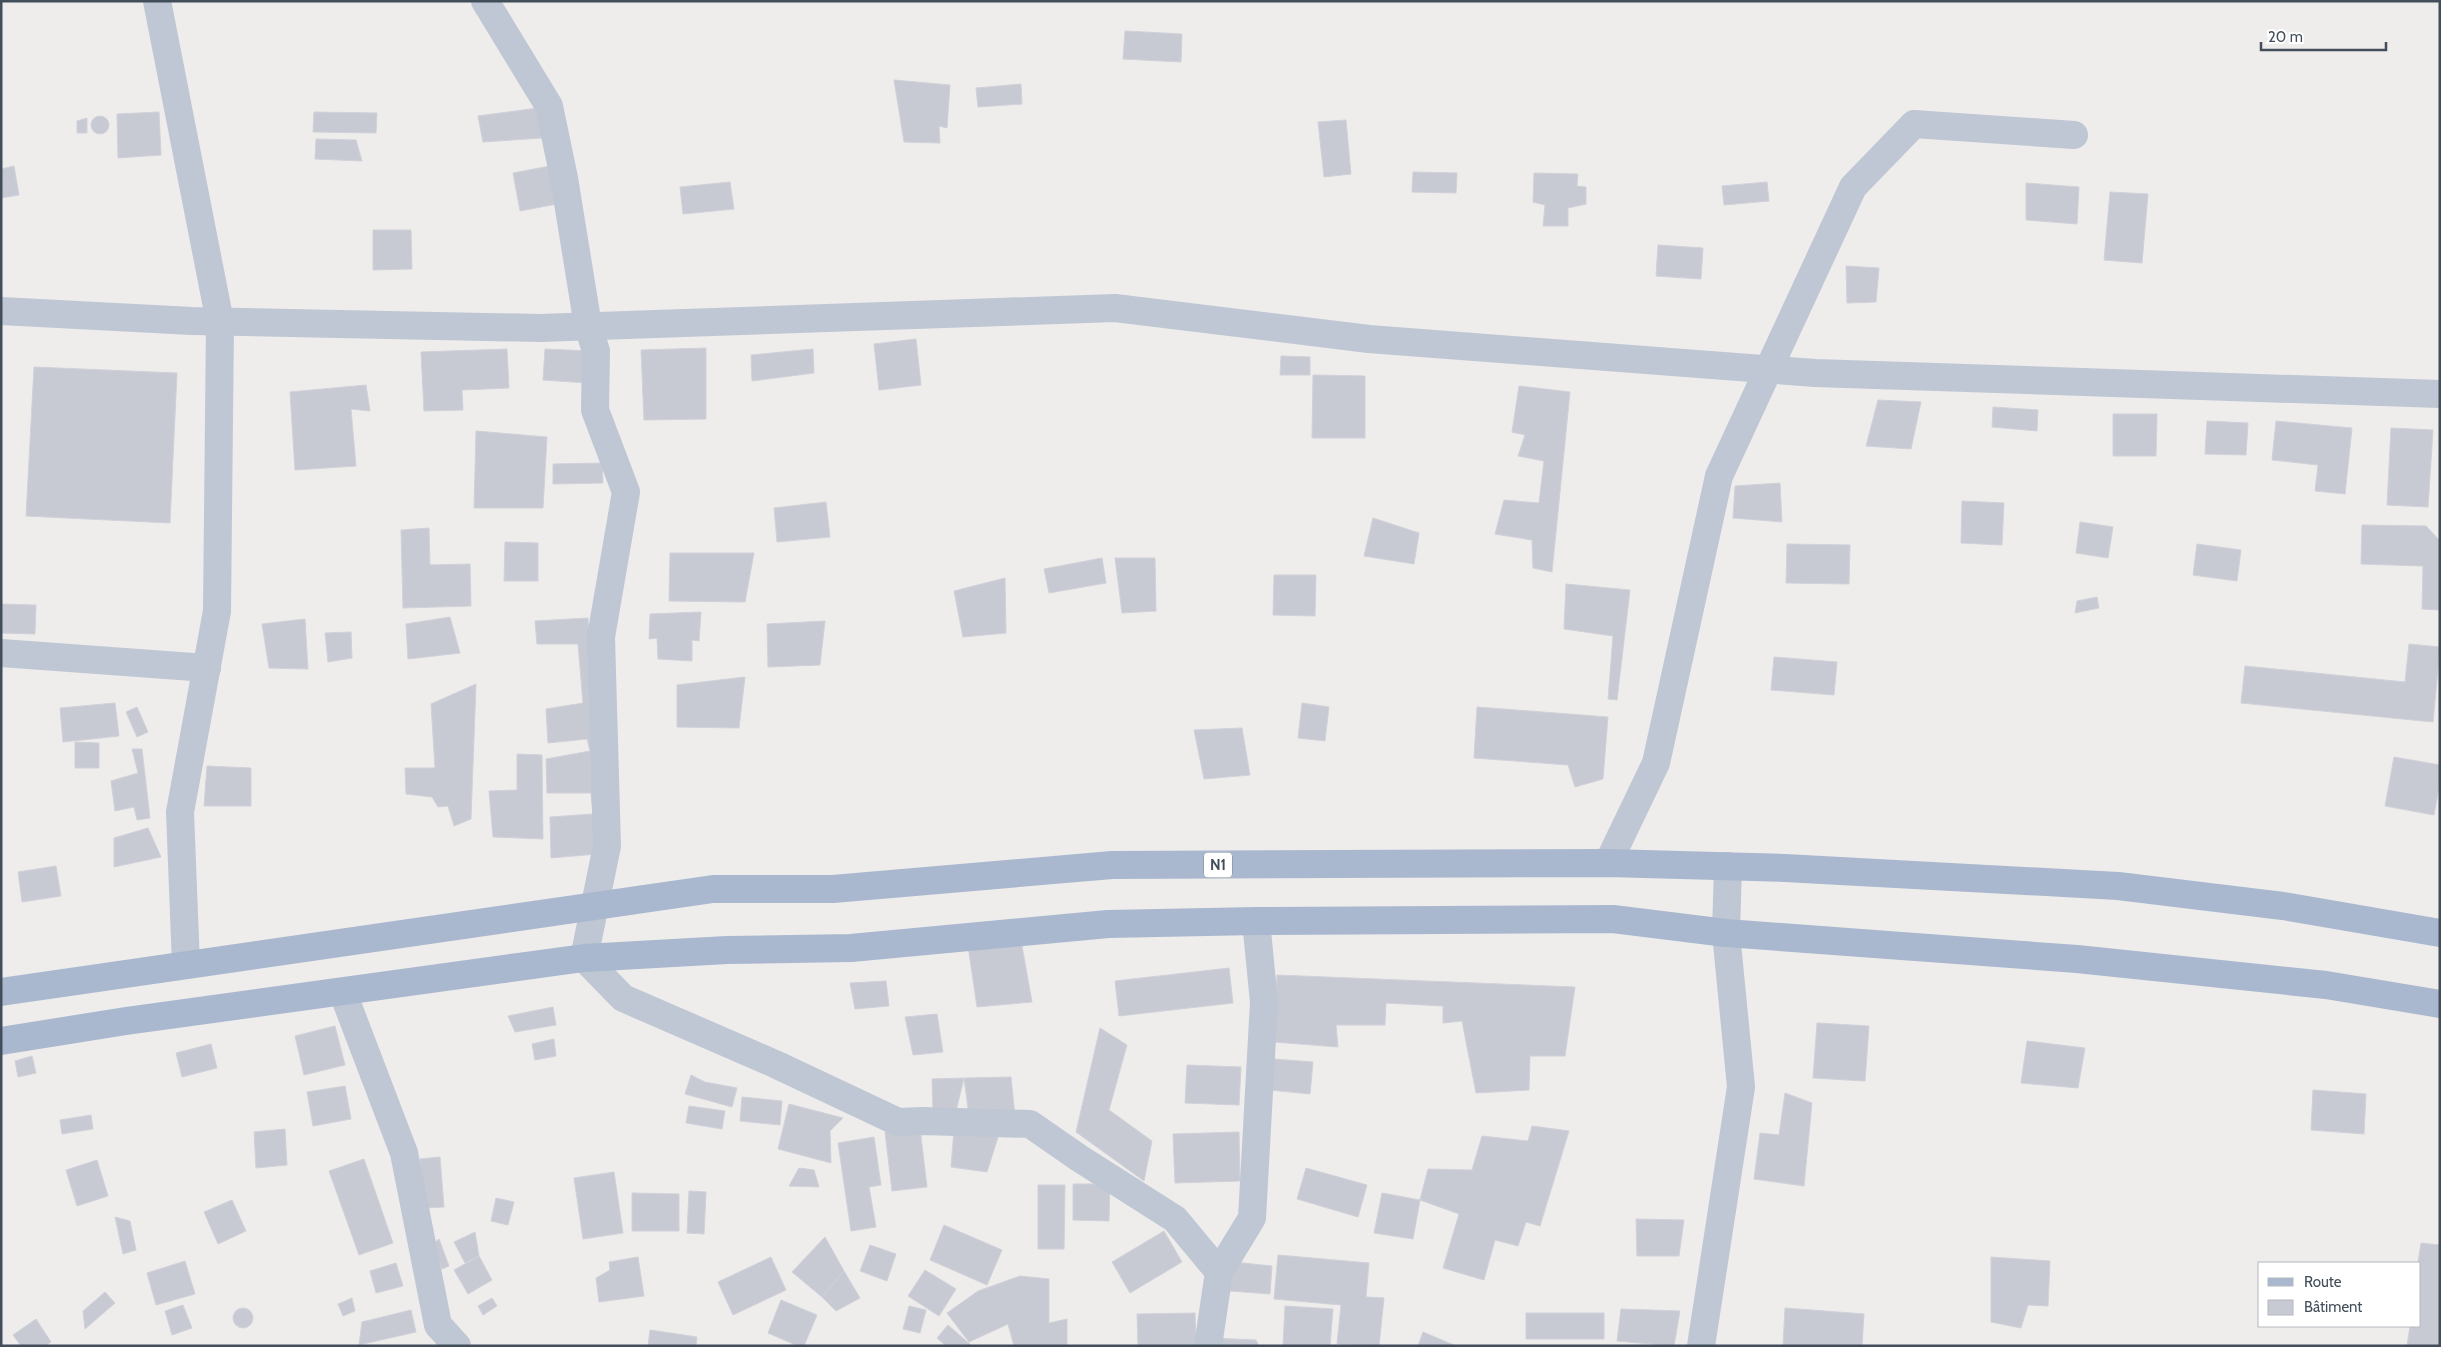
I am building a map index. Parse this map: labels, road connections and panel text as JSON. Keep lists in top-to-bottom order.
{
  "streets": {
    "main road": ["N1"]
  },
  "legend": ["Route", "Bâtiment"],
  "scale_bar": "20 m"
}
